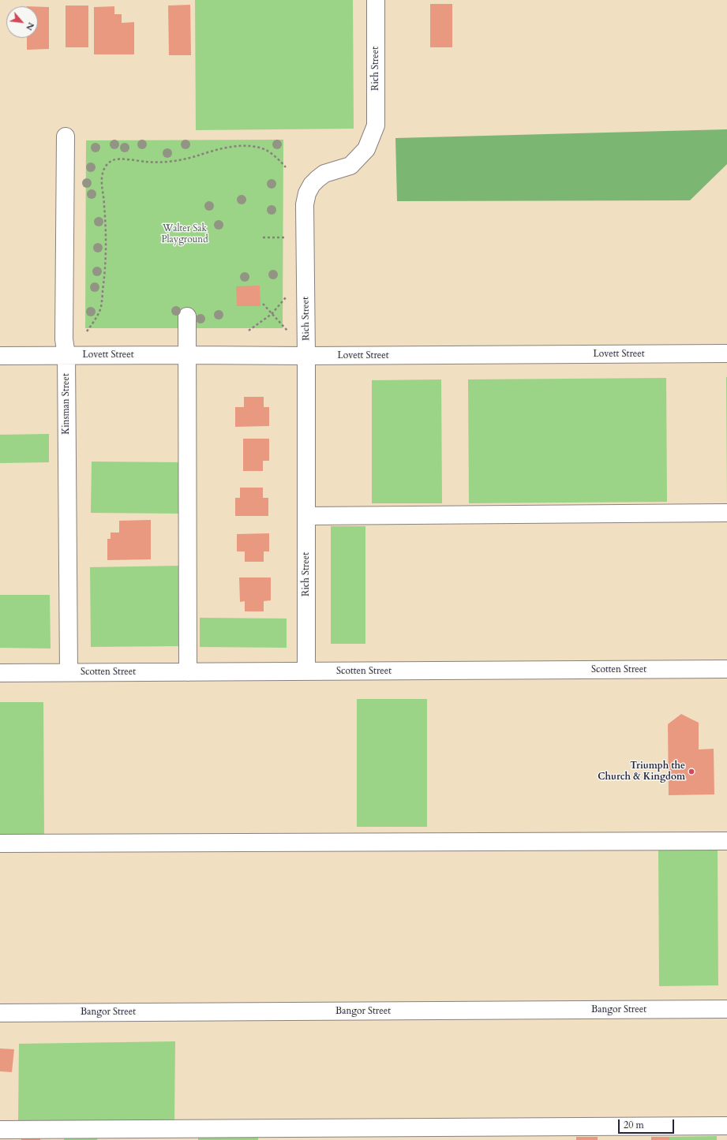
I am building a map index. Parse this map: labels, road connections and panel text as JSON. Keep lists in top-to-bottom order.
{
  "streets": {
    "street": [
      "Rich Street",
      "Lovett Street",
      "Kinsman Street",
      "Scotten Street",
      "Bangor Street"
    ]
  },
  "crossings": [
    ["Rich Street", "Lovett Street"],
    ["Rich Street", "Scotten Street"],
    ["Lovett Street", "Kinsman Street"],
    ["Kinsman Street", "Scotten Street"]
  ],
  "parks": ["Walter Sak Playground"],
  "places": ["Triumph the Church & Kingdom"],
  "scale_bar": "20 m",
  "north": "bottom right"
}
